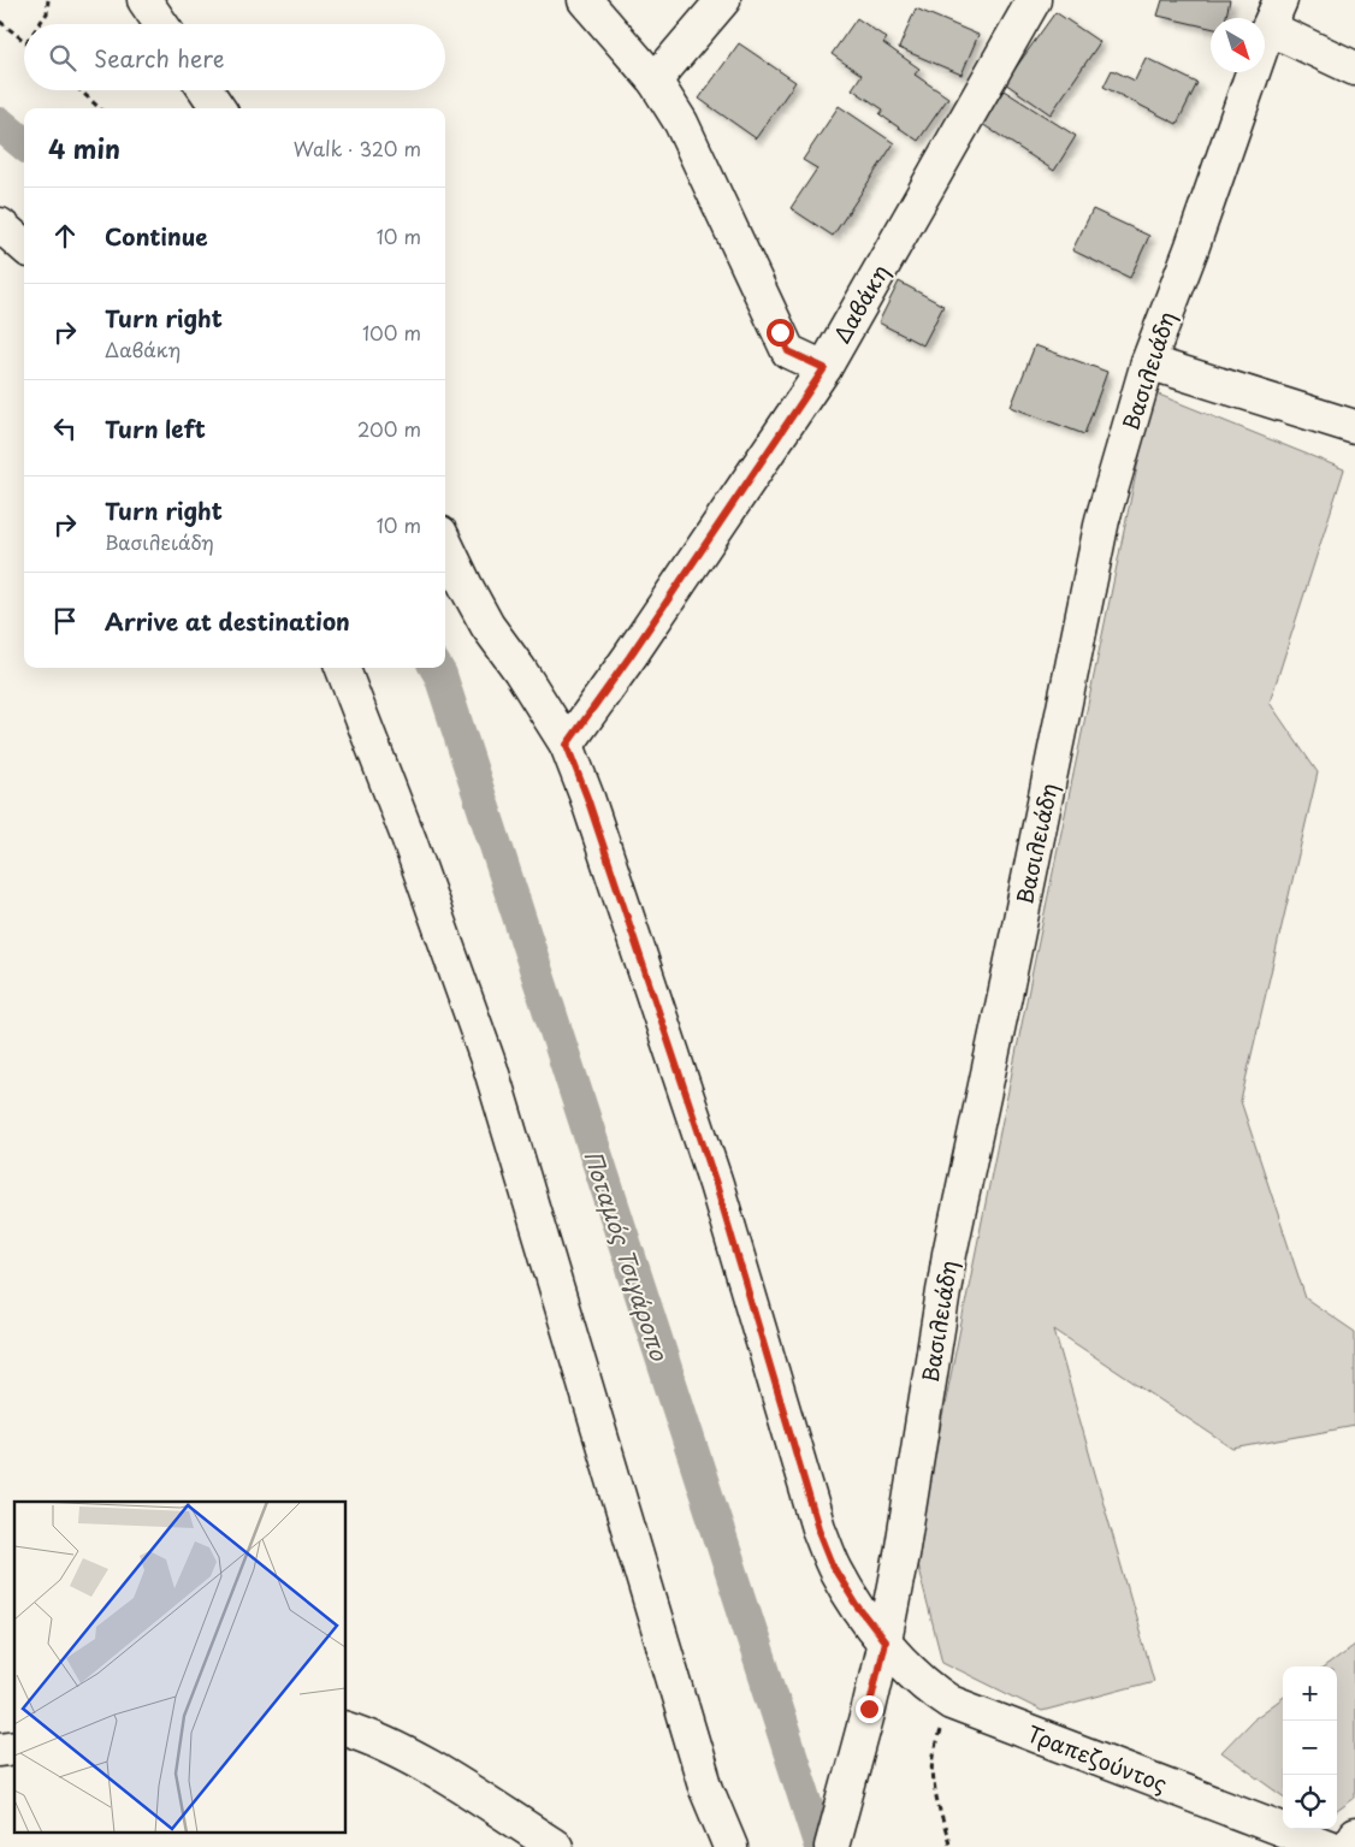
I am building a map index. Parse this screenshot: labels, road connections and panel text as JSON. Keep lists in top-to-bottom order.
{
  "streets": {
    "street": ["Δαβάκη", "Βασιλειάδη", "Τραπεζούντος"]
  },
  "crossings": [
    ["Δαβάκη", "Τραπεζούντος"],
    ["Βασιλειάδη", "Τραπεζούντος"]
  ],
  "water": ["Ποταμός Τσιγάροπο"],
  "north": "bottom right",
  "page": {
    "search": "Search here",
    "heading": ["4 min", "Walk · 320 m"],
    "list": [
      ["Continue", "10 m"],
      ["Turn right", "Δαβάκη", "100 m"],
      ["Turn left", "200 m"],
      ["Turn right", "Βασιλειάδη", "10 m"],
      "Arrive at destination"
    ],
    "map_buttons": ["+", "−"]
  }
}
